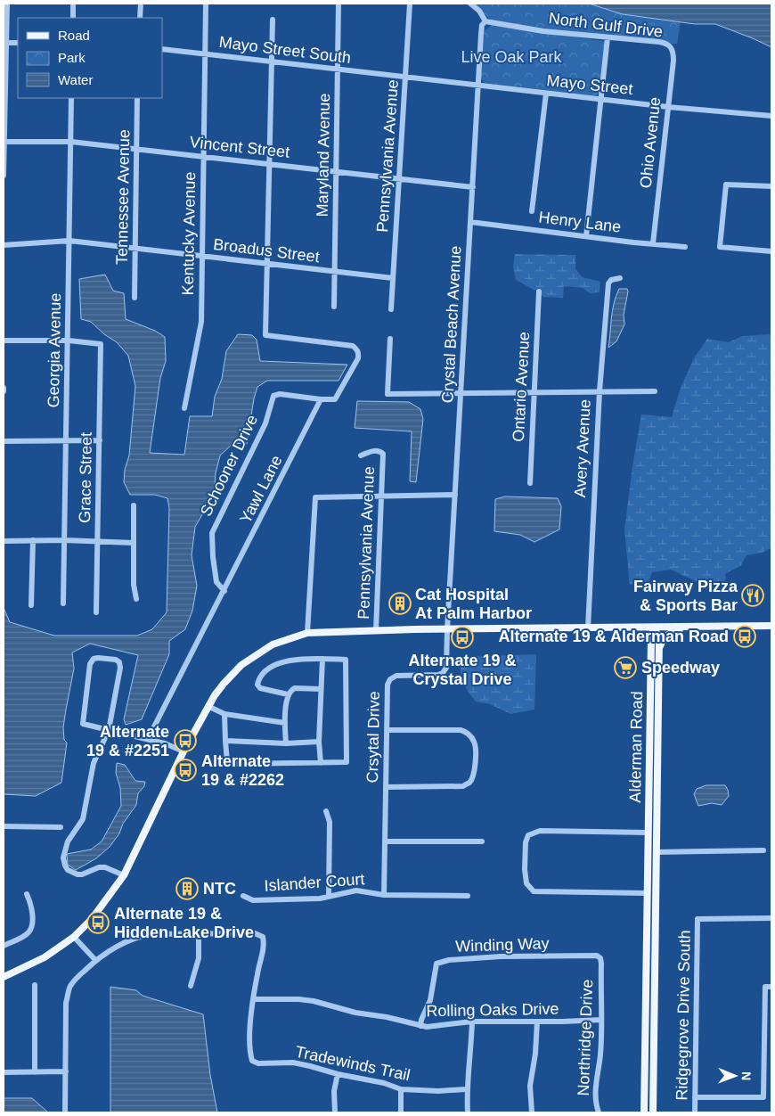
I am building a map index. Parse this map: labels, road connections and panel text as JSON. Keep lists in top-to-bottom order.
{
  "streets": {
    "main road": ["Alderman Road"],
    "street": [
      "North Gulf Drive",
      "Mayo Street South",
      "Mayo Street",
      "Ohio Avenue",
      "Vincent Street",
      "Maryland Avenue",
      "Pennsylvania Avenue",
      "Tennessee Avenue",
      "Henry Lane",
      "Kentucky Avenue",
      "Broadus Street",
      "Crystal Beach Avenue",
      "Georgia Avenue",
      "Ontario Avenue",
      "Avery Avenue",
      "Schooner Drive",
      "Grace Street",
      "Yawl Lane",
      "Crsytal Drive",
      "Islander Court",
      "Winding Way",
      "Rolling Oaks Drive",
      "Ridgegrove Drive South",
      "Northridge Drive",
      "Tradewinds Trail"
    ]
  },
  "crossings": [
    ["North Gulf Drive", "Ohio Avenue"],
    ["North Gulf Drive", "Crystal Beach Avenue"],
    ["Mayo Street South", "Mayo Street"],
    ["Mayo Street South", "Maryland Avenue"],
    ["Mayo Street South", "Pennsylvania Avenue"],
    ["Mayo Street South", "Kentucky Avenue"],
    ["Mayo Street", "Ohio Avenue"],
    ["Mayo Street", "Pennsylvania Avenue"],
    ["Mayo Street", "Crystal Beach Avenue"],
    ["Ohio Avenue", "Henry Lane"],
    ["Vincent Street", "Maryland Avenue"],
    ["Vincent Street", "Pennsylvania Avenue"],
    ["Vincent Street", "Tennessee Avenue"],
    ["Vincent Street", "Kentucky Avenue"],
    ["Vincent Street", "Crystal Beach Avenue"],
    ["Vincent Street", "Georgia Avenue"],
    ["Maryland Avenue", "Broadus Street"],
    ["Pennsylvania Avenue", "Broadus Street"],
    ["Tennessee Avenue", "Broadus Street"],
    ["Henry Lane", "Crystal Beach Avenue"],
    ["Kentucky Avenue", "Broadus Street"],
    ["Broadus Street", "Georgia Avenue"],
    ["Crystal Beach Avenue", "Crsytal Drive"],
    ["Georgia Avenue", "Grace Street"],
    ["Schooner Drive", "Yawl Lane"],
    ["Crsytal Drive", "Islander Court"],
    ["Winding Way", "Rolling Oaks Drive"],
    ["Winding Way", "Northridge Drive"],
    ["Rolling Oaks Drive", "Northridge Drive"],
    ["Rolling Oaks Drive", "Tradewinds Trail"]
  ],
  "parks": ["Live Oak Park"],
  "places": {
    "restaurant": ["Fairway Pizza & Sports Bar"],
    "building": ["Cat Hospital At Palm Harbor", "NTC"],
    "bus stop": [
      "Alternate 19 & Alderman Road",
      "Alternate 19 & Crystal Drive",
      "Alternate 19 & #2251",
      "Alternate 19 & #2262",
      "Alternate 19 & Hidden Lake Drive"
    ],
    "supermarket": ["Speedway"]
  },
  "legend": ["Road", "Park", "Water"],
  "north": "right"
}
